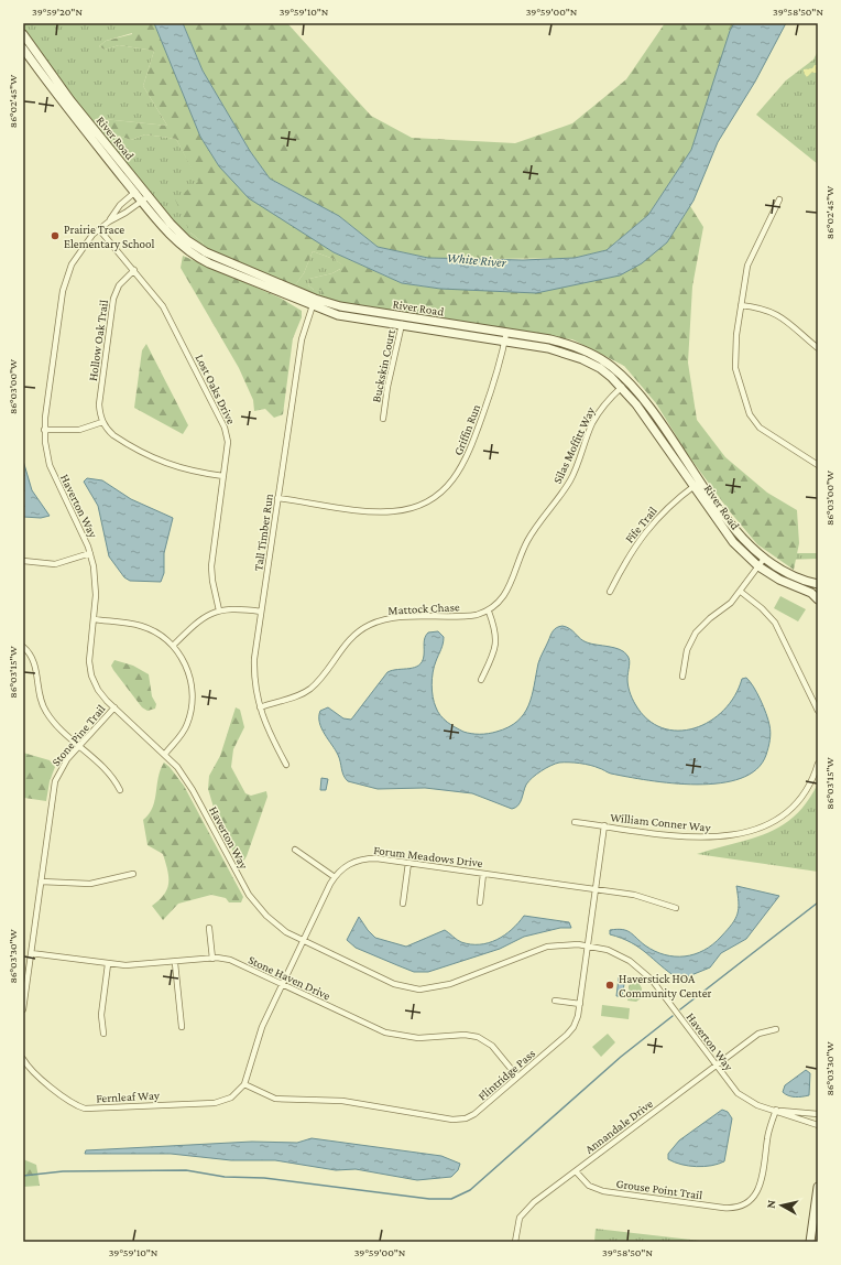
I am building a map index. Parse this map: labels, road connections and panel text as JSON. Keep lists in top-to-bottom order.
{
  "streets": {
    "main road": ["River Road"],
    "street": [
      "Hollow Oak Trail",
      "Buckskin Court",
      "Lost Oaks Drive",
      "Griffin Run",
      "Silas Moffitt Way",
      "Haverton Way",
      "Fife Trail",
      "Tall Timber Run",
      "Mattock Chase",
      "Stone Pine Trail",
      "William Conner Way",
      "Forum Meadows Drive",
      "Stone Haven Drive",
      "Flintridge Pass",
      "Fernleaf Way",
      "Annandale Drive",
      "Grouse Point Trail"
    ]
  },
  "crossings": [
    ["River Road", "Buckskin Court"],
    ["River Road", "Griffin Run"],
    ["River Road", "Silas Moffitt Way"],
    ["River Road", "Haverton Way"],
    ["River Road", "Fife Trail"],
    ["River Road", "Tall Timber Run"],
    ["Hollow Oak Trail", "Lost Oaks Drive"],
    ["Lost Oaks Drive", "Haverton Way"],
    ["Griffin Run", "Tall Timber Run"],
    ["Silas Moffitt Way", "Mattock Chase"],
    ["Haverton Way", "Stone Pine Trail"],
    ["Haverton Way", "Forum Meadows Drive"],
    ["Haverton Way", "Flintridge Pass"],
    ["Haverton Way", "Annandale Drive"],
    ["Haverton Way", "Grouse Point Trail"],
    ["Tall Timber Run", "Mattock Chase"],
    ["Stone Pine Trail", "Stone Haven Drive"],
    ["William Conner Way", "Flintridge Pass"],
    ["Forum Meadows Drive", "Stone Haven Drive"],
    ["Forum Meadows Drive", "Flintridge Pass"],
    ["Forum Meadows Drive", "Fernleaf Way"],
    ["Stone Haven Drive", "Flintridge Pass"],
    ["Flintridge Pass", "Fernleaf Way"],
    ["Annandale Drive", "Grouse Point Trail"]
  ],
  "water": ["White River"],
  "places": ["Prairie Trace Elementary School", "Haverstick HOA Community Center"],
  "north": "left",
  "coordinates": [
    "39°59'20\"N",
    "39°59'10\"N",
    "39°59'00\"N",
    "39°58'50\"N",
    "86°02'45\"W",
    "86°03'00\"W",
    "86°03'15\"W",
    "86°03'30\"W"
  ]
}
